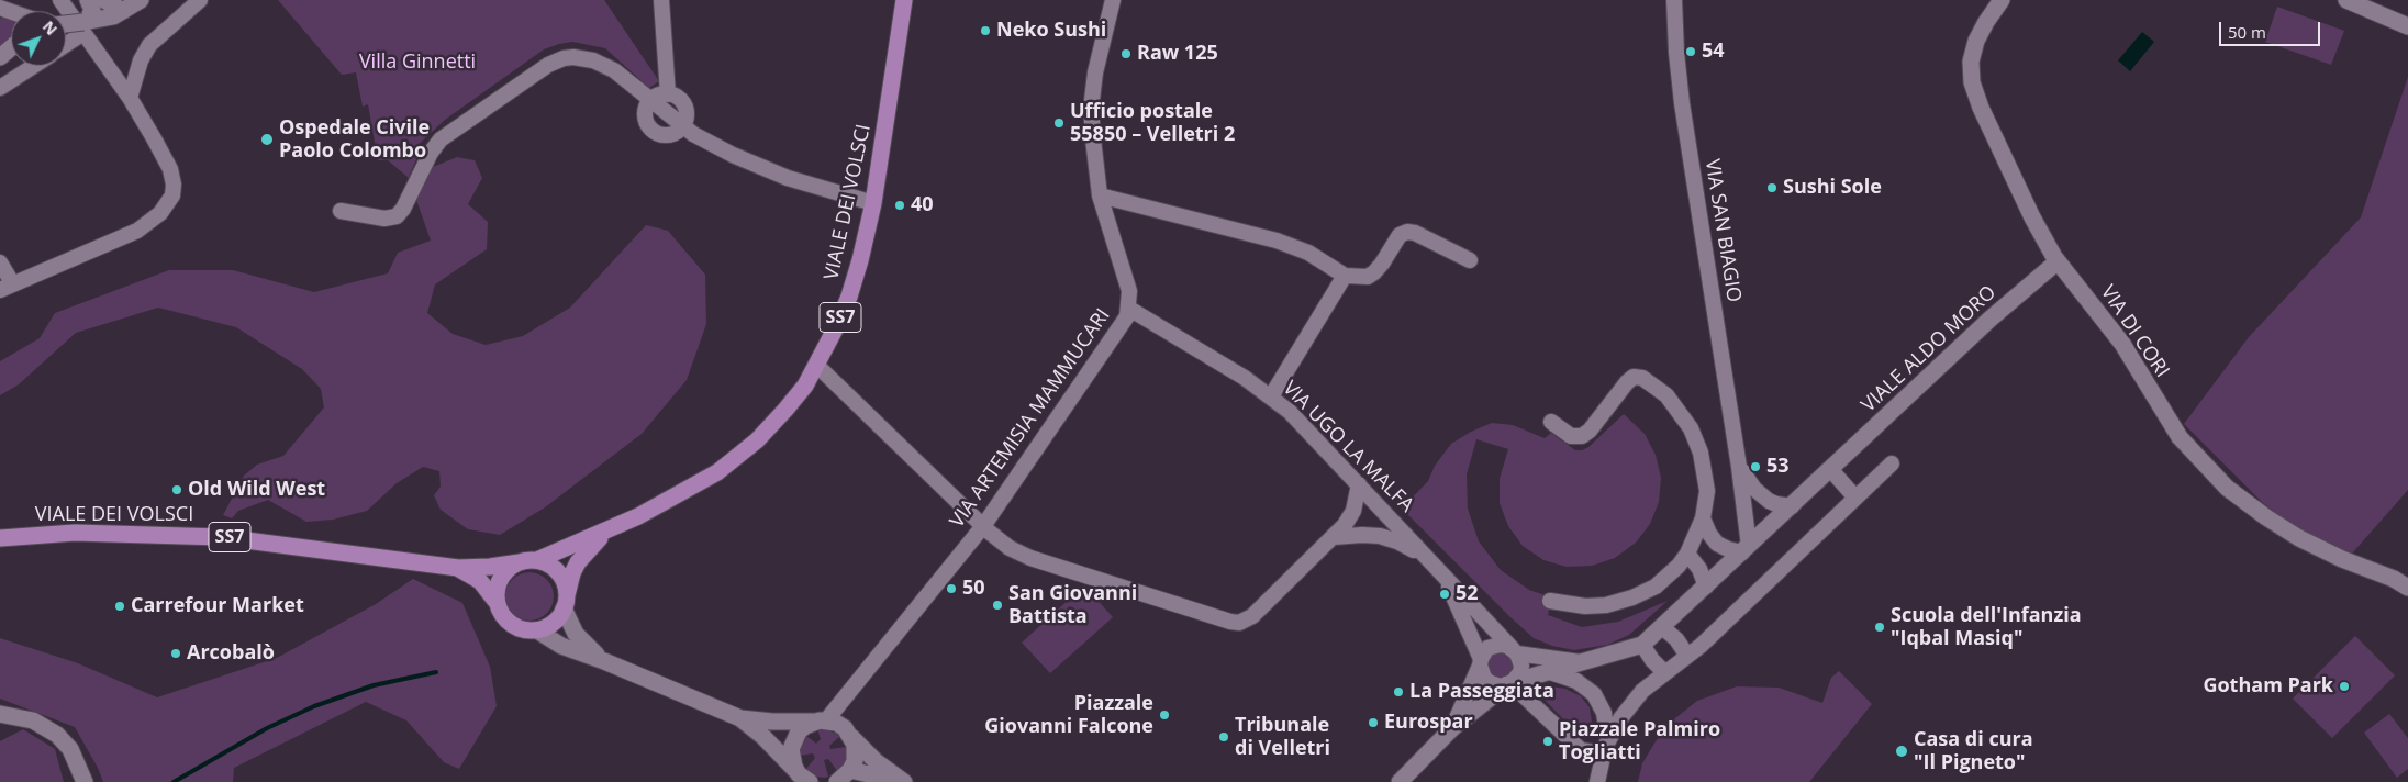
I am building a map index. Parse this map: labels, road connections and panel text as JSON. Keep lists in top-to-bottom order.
{
  "streets": {
    "main road": ["VIALE DEI VOLSCI", "SS7"],
    "street": [
      "VIA SAN BIAGIO",
      "VIA DI CORI",
      "VIALE ALDO MORO",
      "VIA ARTEMISIA MAMMUCARI",
      "VIA UGO LA MALFA"
    ]
  },
  "crossings": [
    ["VIALE DEI VOLSCI", "SS7"],
    ["VIA SAN BIAGIO", "VIALE ALDO MORO"],
    ["VIA DI CORI", "VIALE ALDO MORO"],
    ["VIA ARTEMISIA MAMMUCARI", "VIA UGO LA MALFA"]
  ],
  "parks": ["Villa Ginnetti"],
  "places": [
    "Neko Sushi",
    "54",
    "Raw 125",
    "Ufficio postale 55850 – Velletri 2",
    "Ospedale Civile Paolo Colombo",
    "Sushi Sole",
    "40",
    "53",
    "Old Wild West",
    "50",
    "52",
    "San Giovanni Battista",
    "Carrefour Market",
    "Scuola dell'Infanzia \"Iqbal Masiq\"",
    "Arcobalò",
    "Gotham Park",
    "La Passeggiata",
    "Piazzale Giovanni Falcone",
    "Eurospar",
    "Tribunale di Velletri",
    "Piazzale Palmiro Togliatti",
    "Casa di cura \"Il Pigneto\""
  ],
  "scale_bar": "50 m",
  "north": "top right"
}
